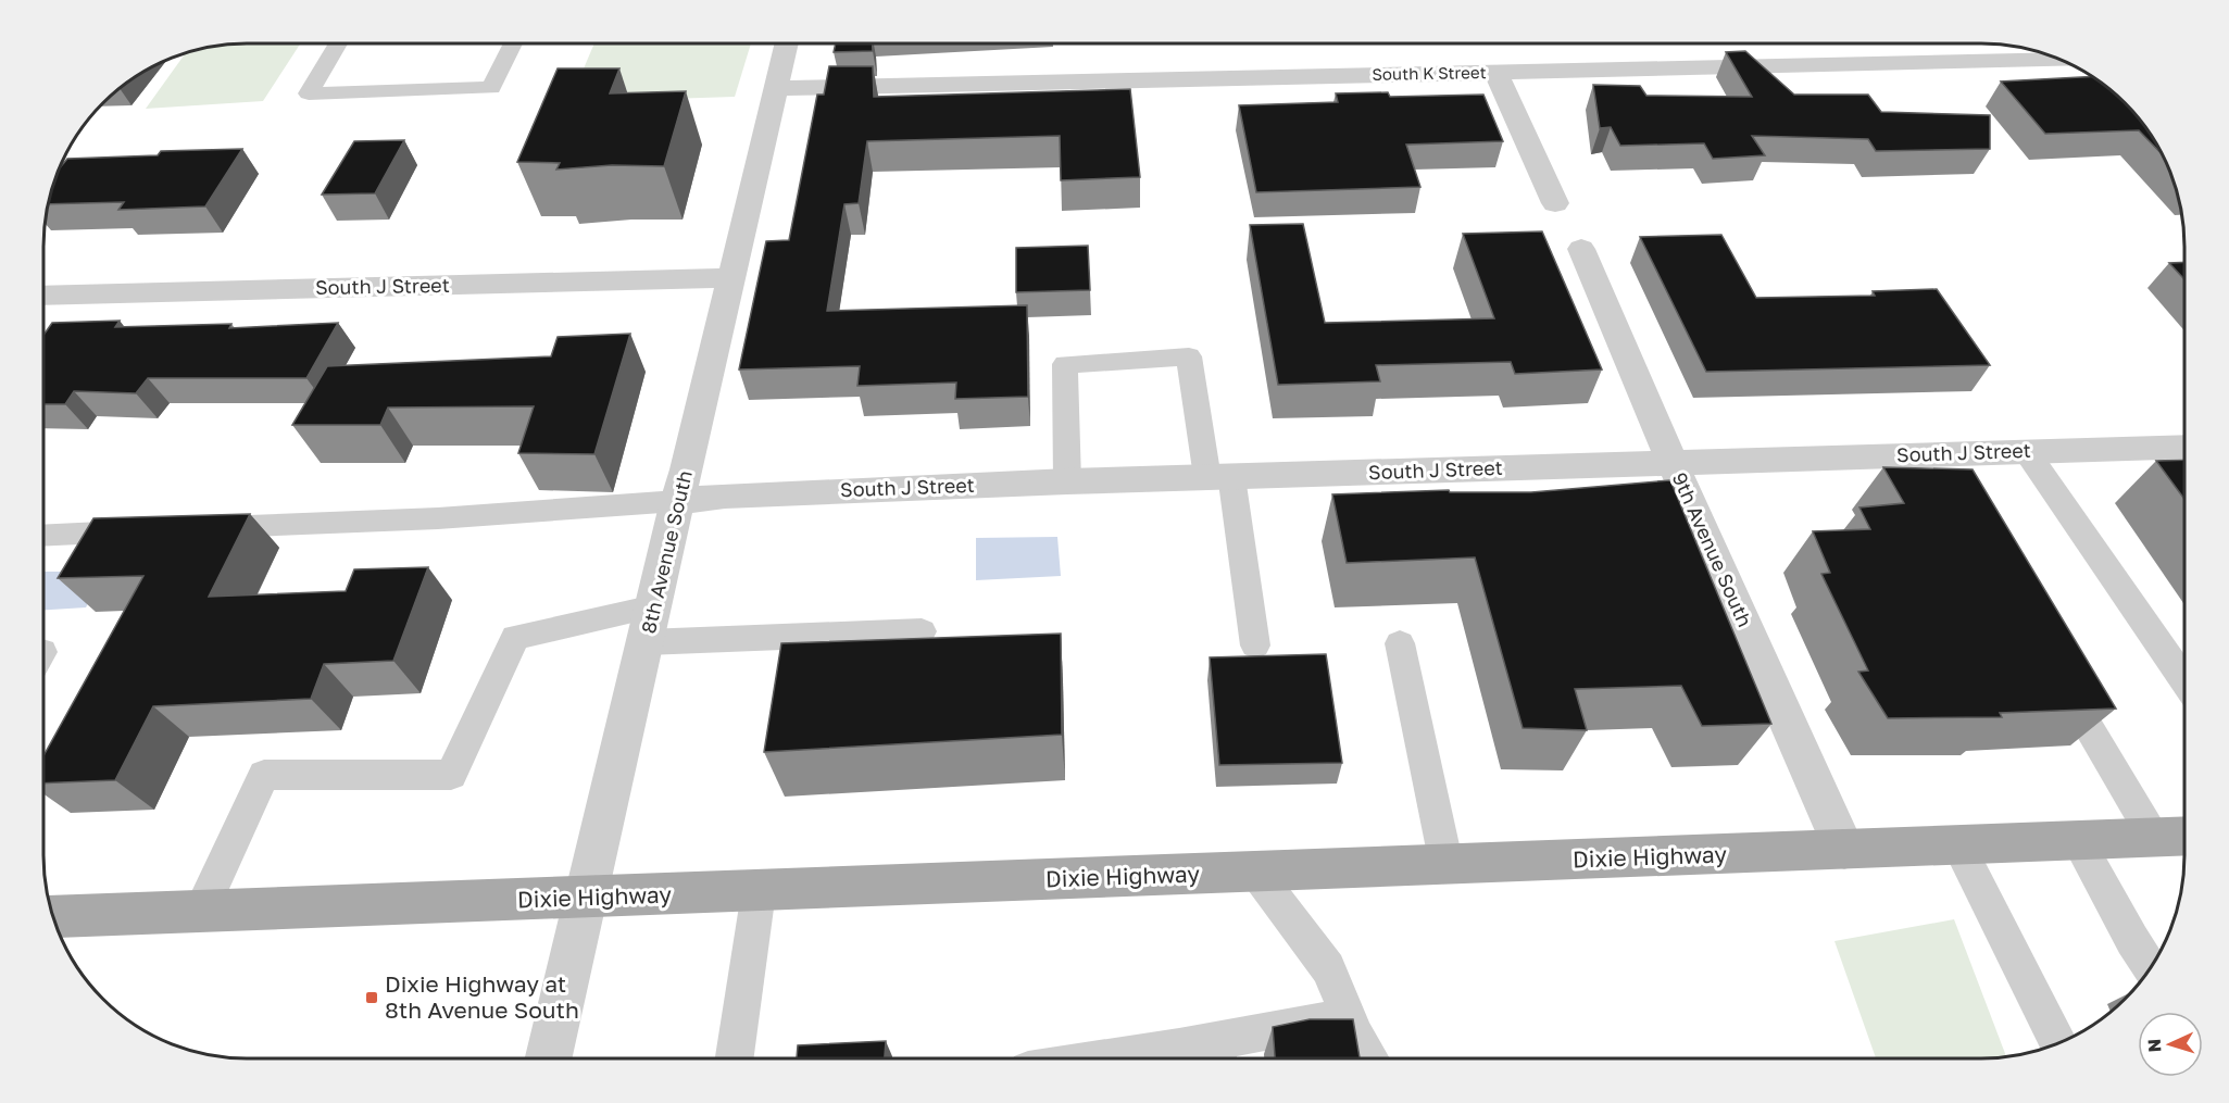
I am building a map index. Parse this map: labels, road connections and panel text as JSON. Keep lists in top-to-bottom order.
{
  "streets": {
    "main road": ["Dixie Highway"],
    "street": [
      "South K Street",
      "South J Street",
      "9th Avenue South",
      "8th Avenue South"
    ]
  },
  "crossings": [
    ["South K Street", "8th Avenue South"],
    ["South J Street", "9th Avenue South"],
    ["South J Street", "8th Avenue South"],
    ["9th Avenue South", "Dixie Highway"],
    ["8th Avenue South", "Dixie Highway"]
  ],
  "places": {
    "transit": ["Dixie Highway at 8th Avenue South"]
  },
  "north": "left"
}
